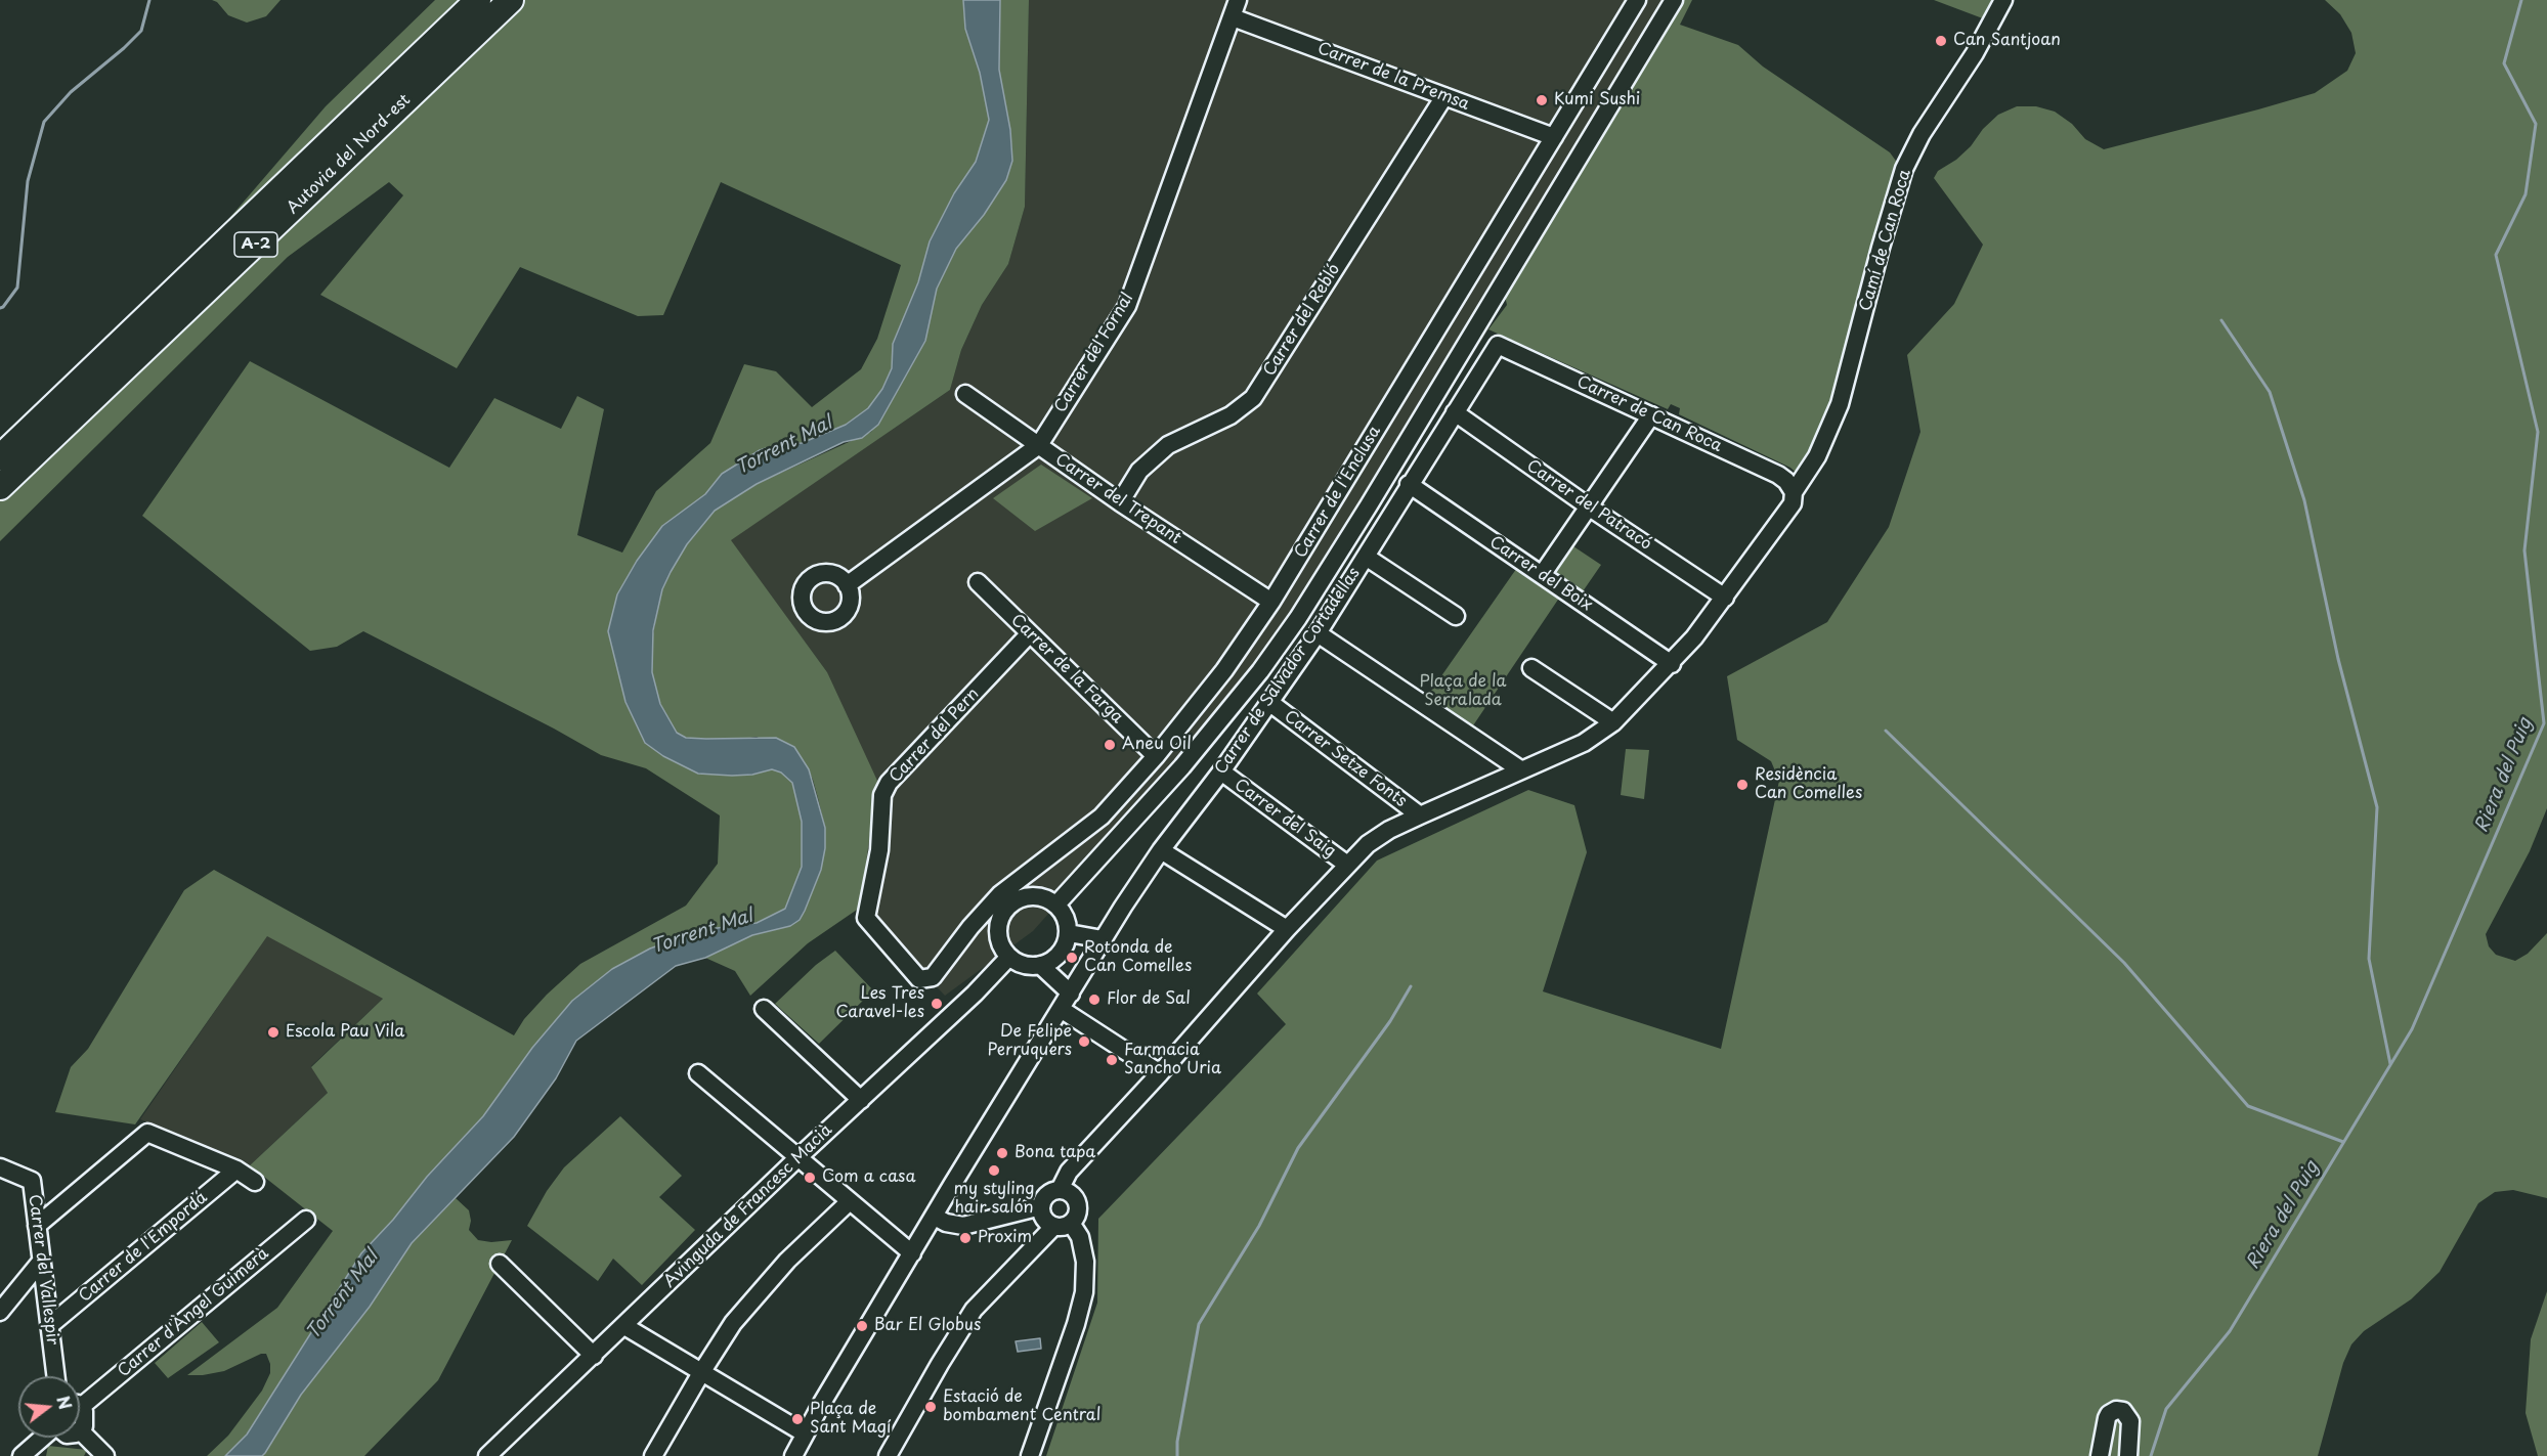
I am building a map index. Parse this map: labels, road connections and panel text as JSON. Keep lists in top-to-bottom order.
{
  "streets": {
    "highway": ["Autovia del Nord-est", "A-2"],
    "street": [
      "Carrer de la Premsa",
      "Camí de Can Roca",
      "Carrer del Rebló",
      "Carrer del Fornal",
      "Carrer de Can Roca",
      "Carrer de l'Enclusa",
      "Carrer del Trepant",
      "Carrer del Patracó",
      "Carrer del Boix",
      "Carrer de la Farga",
      "Carrer de Salvador Cortadellas",
      "Carrer del Pern",
      "Carrer Setze Fonts",
      "Carrer del Saig",
      "Avinguda de Francesc Macià",
      "Carrer de l'Empordá",
      "Carrer del Vallespir",
      "Carrer d'Àngel Guimerà"
    ]
  },
  "crossings": [
    ["Carrer de la Premsa", "Carrer del Rebló"],
    ["Carrer de la Premsa", "Carrer del Fornal"],
    ["Carrer de la Premsa", "Carrer de l'Enclusa"],
    ["Camí de Can Roca", "Carrer de Can Roca"],
    ["Camí de Can Roca", "Carrer del Patracó"],
    ["Camí de Can Roca", "Carrer del Boix"],
    ["Camí de Can Roca", "Carrer Setze Fonts"],
    ["Camí de Can Roca", "Carrer del Saig"],
    ["Carrer del Rebló", "Carrer del Trepant"],
    ["Carrer del Fornal", "Carrer del Trepant"],
    ["Carrer de Can Roca", "Carrer de Salvador Cortadellas"],
    ["Carrer de l'Enclusa", "Carrer del Trepant"],
    ["Carrer de l'Enclusa", "Carrer de la Farga"],
    ["Carrer de l'Enclusa", "Carrer del Pern"],
    ["Carrer del Patracó", "Carrer de Salvador Cortadellas"],
    ["Carrer del Boix", "Carrer de Salvador Cortadellas"],
    ["Carrer de la Farga", "Carrer del Pern"],
    ["Carrer de Salvador Cortadellas", "Carrer Setze Fonts"],
    ["Carrer de Salvador Cortadellas", "Carrer del Saig"],
    ["Carrer de l'Empordá", "Carrer del Vallespir"]
  ],
  "water": ["Torrent Mal", "Riera del Puig"],
  "parks": ["Plaça de la Serralada"],
  "places": [
    "Can Santjoan",
    "Kumi Sushi",
    "Aneu Oil",
    "Residència Can Comelles",
    "Rotonda de Can Comelles",
    "Flor de Sal",
    "Les Tres Caravel-les",
    "Escola Pau Vila",
    "De Felipe Perruquers",
    "Farmacia Sancho Uria",
    "Bona tapa",
    "my styling hair salón",
    "Com a casa",
    "Proxim",
    "Bar El Globus",
    "Estació de bombament Central",
    "Plaça de Sant Magí"
  ],
  "north": "right"
}
